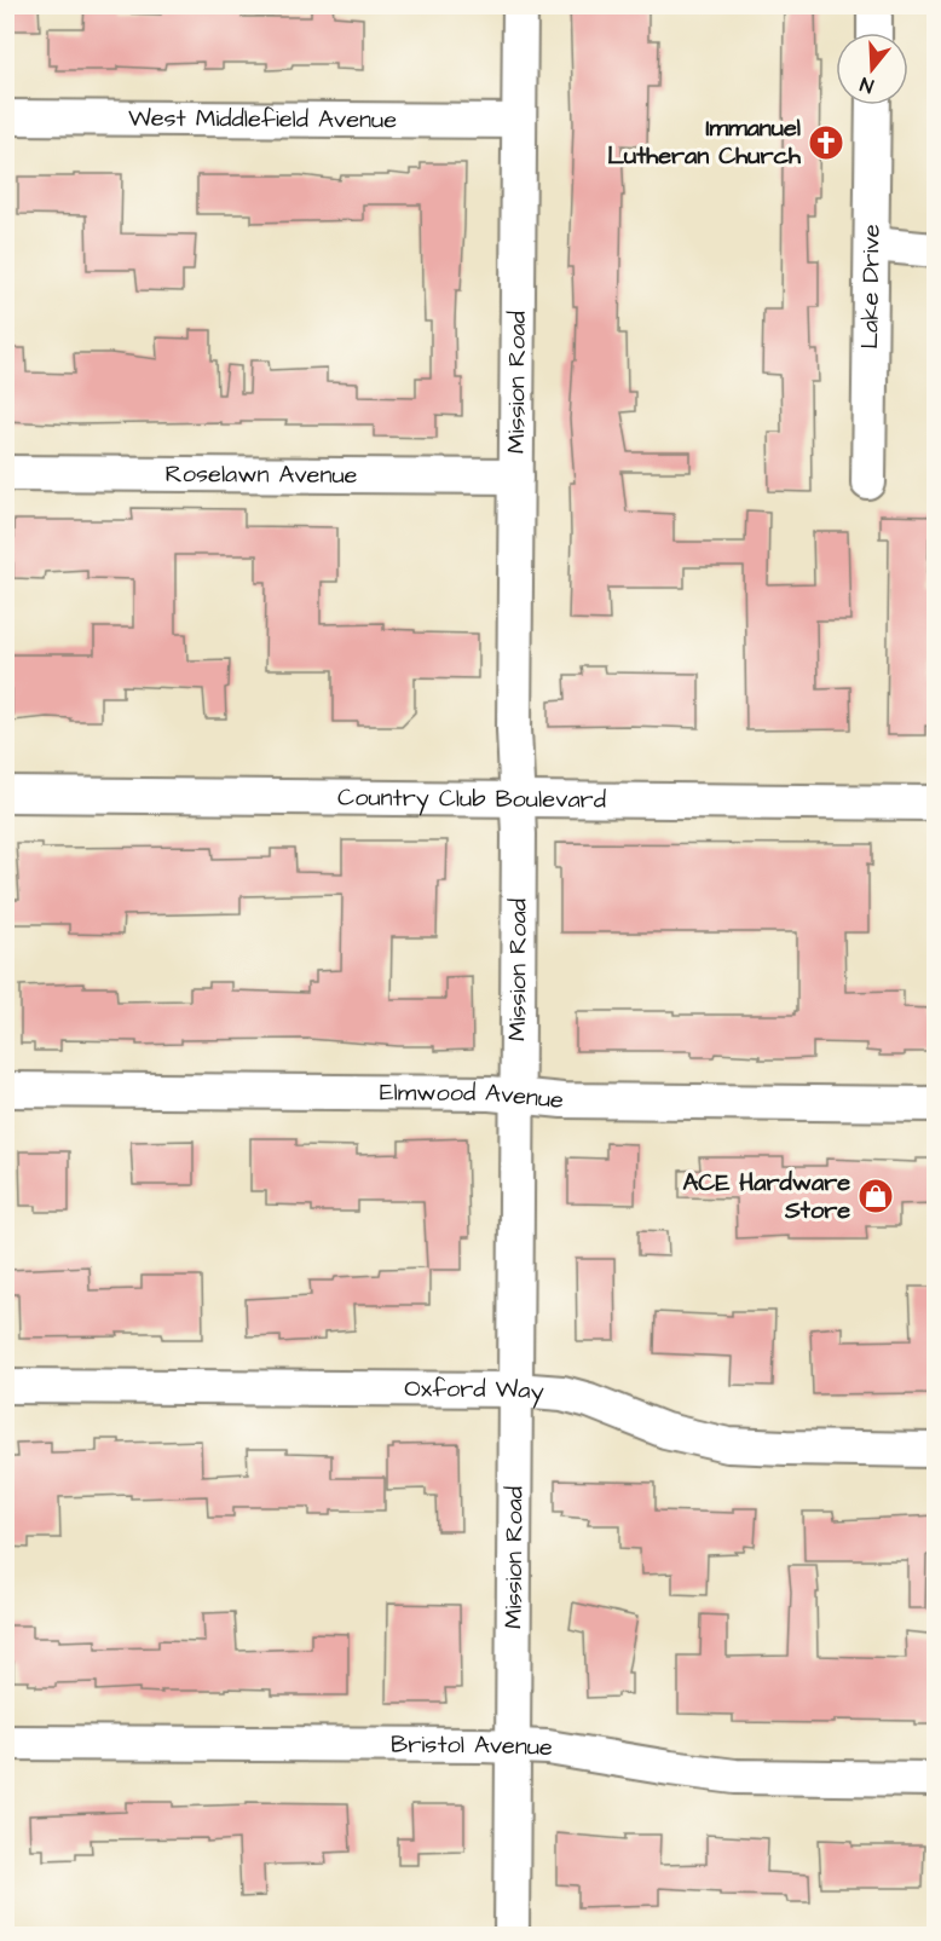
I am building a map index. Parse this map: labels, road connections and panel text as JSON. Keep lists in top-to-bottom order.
{
  "streets": {
    "street": [
      "West Middlefield Avenue",
      "Lake Drive",
      "Mission Road",
      "Roselawn Avenue",
      "Country Club Boulevard",
      "Elmwood Avenue",
      "Oxford Way",
      "Bristol Avenue"
    ]
  },
  "crossings": [
    ["West Middlefield Avenue", "Mission Road"],
    ["Mission Road", "Roselawn Avenue"],
    ["Mission Road", "Country Club Boulevard"],
    ["Mission Road", "Elmwood Avenue"],
    ["Mission Road", "Oxford Way"],
    ["Mission Road", "Bristol Avenue"]
  ],
  "places": {
    "church": ["Immanuel Lutheran Church"],
    "shop": ["ACE Hardware Store"]
  },
  "north": "bottom"
}
